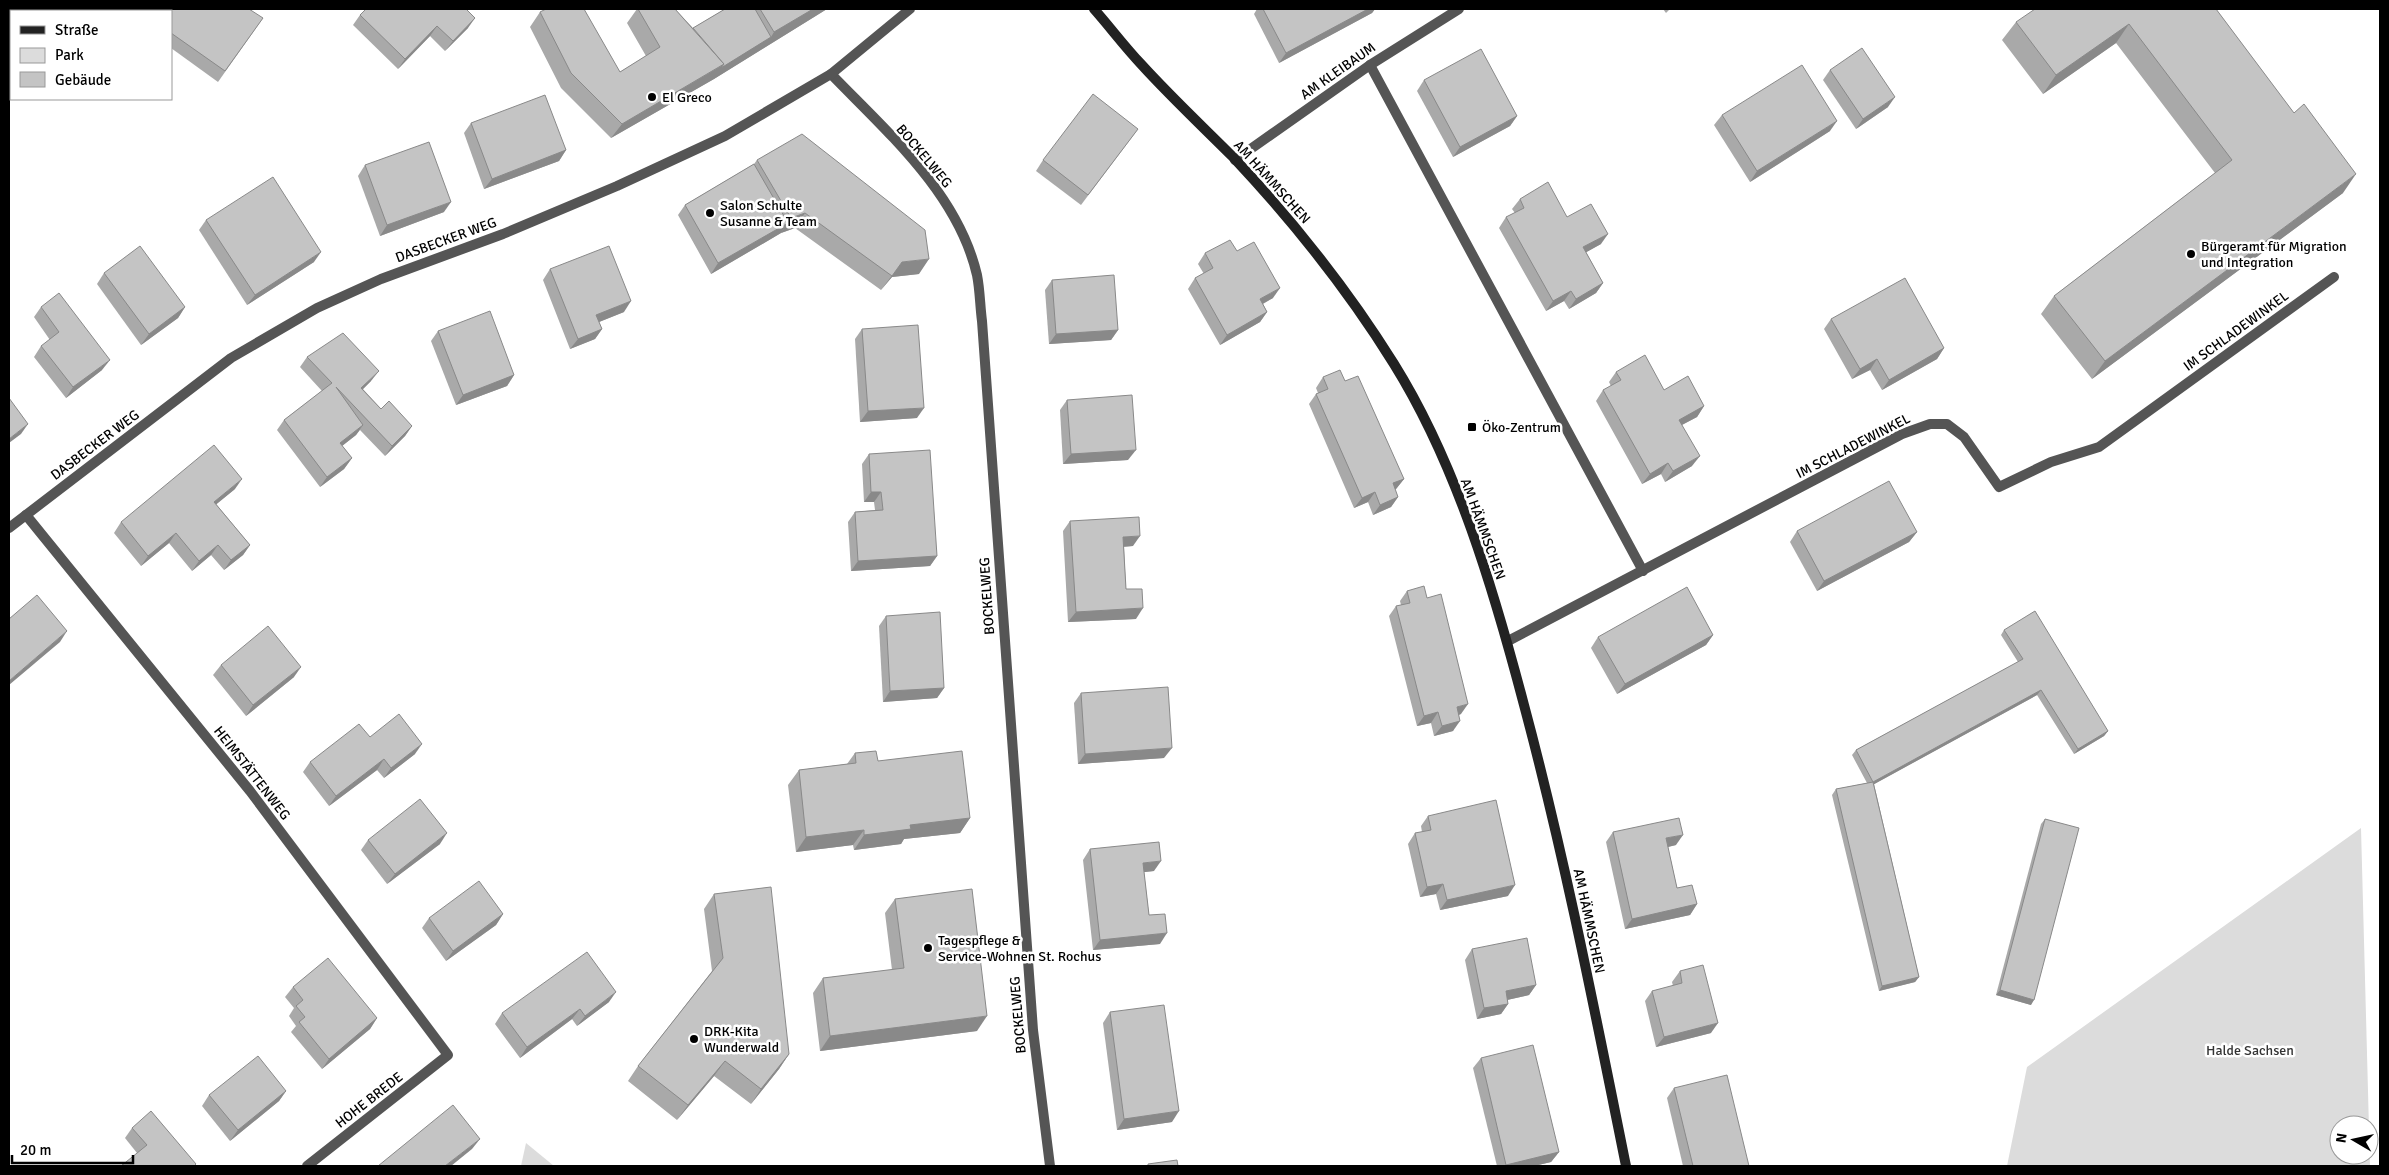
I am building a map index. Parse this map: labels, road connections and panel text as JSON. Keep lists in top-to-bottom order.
{
  "streets": {
    "street": [
      "AM KLEIBAUM",
      "BOCKELWEG",
      "AM HÄMMSCHEN",
      "DASBECKER WEG",
      "IM SCHLADEWINKEL",
      "HEIMSTÄTTENWEG",
      "HOHE BREDE"
    ]
  },
  "crossings": [
    ["AM KLEIBAUM", "AM HÄMMSCHEN"],
    ["BOCKELWEG", "DASBECKER WEG"],
    ["AM HÄMMSCHEN", "IM SCHLADEWINKEL"],
    ["DASBECKER WEG", "HEIMSTÄTTENWEG"],
    ["HEIMSTÄTTENWEG", "HOHE BREDE"]
  ],
  "parks": ["Halde Sachsen"],
  "places": {
    "other": [
      "El Greco",
      "Salon Schulte Susanne & Team",
      "Bürgeramt für Migration und Integration",
      "Tagespflege & Service-Wohnen St. Rochus",
      "DRK-Kita Wunderwald"
    ],
    "transit": ["Öko-Zentrum"]
  },
  "legend": ["Straße", "Park", "Gebäude"],
  "scale_bar": "20 m",
  "north": "left"
}
